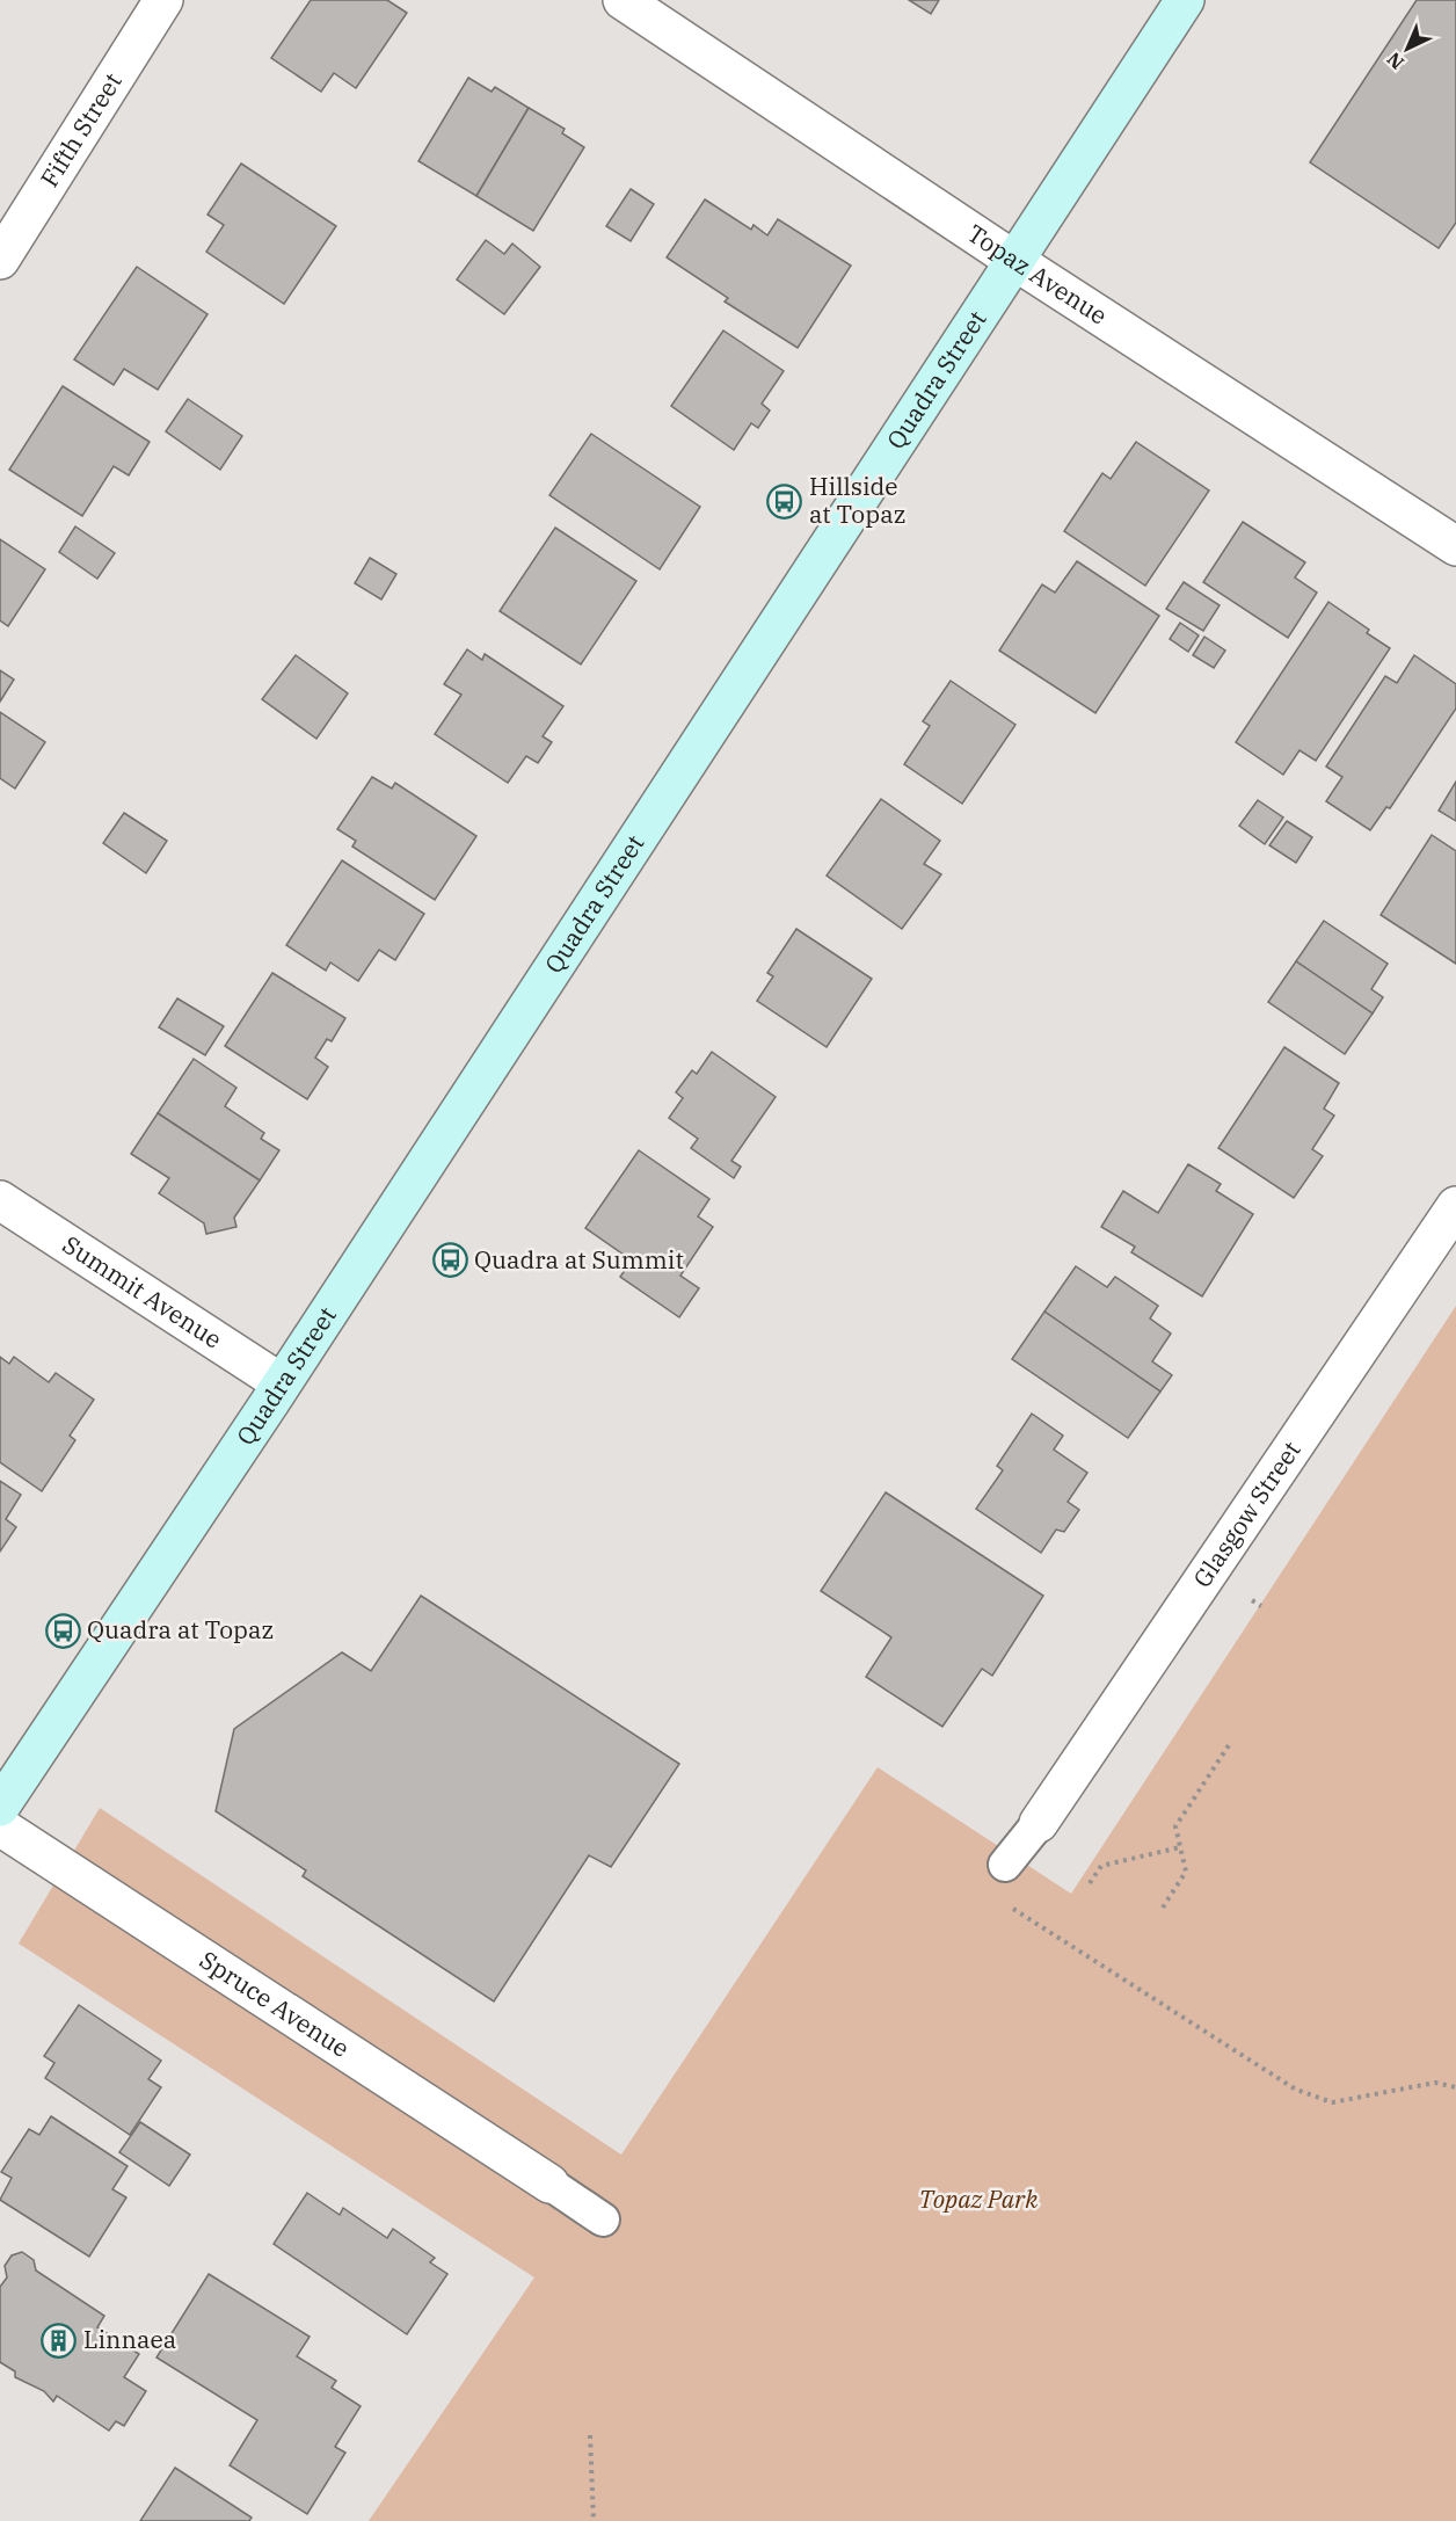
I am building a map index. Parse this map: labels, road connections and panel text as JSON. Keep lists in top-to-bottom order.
{
  "streets": {
    "main road": ["Quadra Street"],
    "street": [
      "Fifth Street",
      "Topaz Avenue",
      "Summit Avenue",
      "Glasgow Street",
      "Spruce Avenue"
    ]
  },
  "crossings": [
    ["Topaz Avenue", "Quadra Street"],
    ["Quadra Street", "Summit Avenue"]
  ],
  "parks": ["Topaz Park"],
  "places": {
    "bus stop": ["Hillside at Topaz", "Quadra at Summit", "Quadra at Topaz"],
    "building": ["Linnaea"]
  },
  "north": "bottom left"
}
